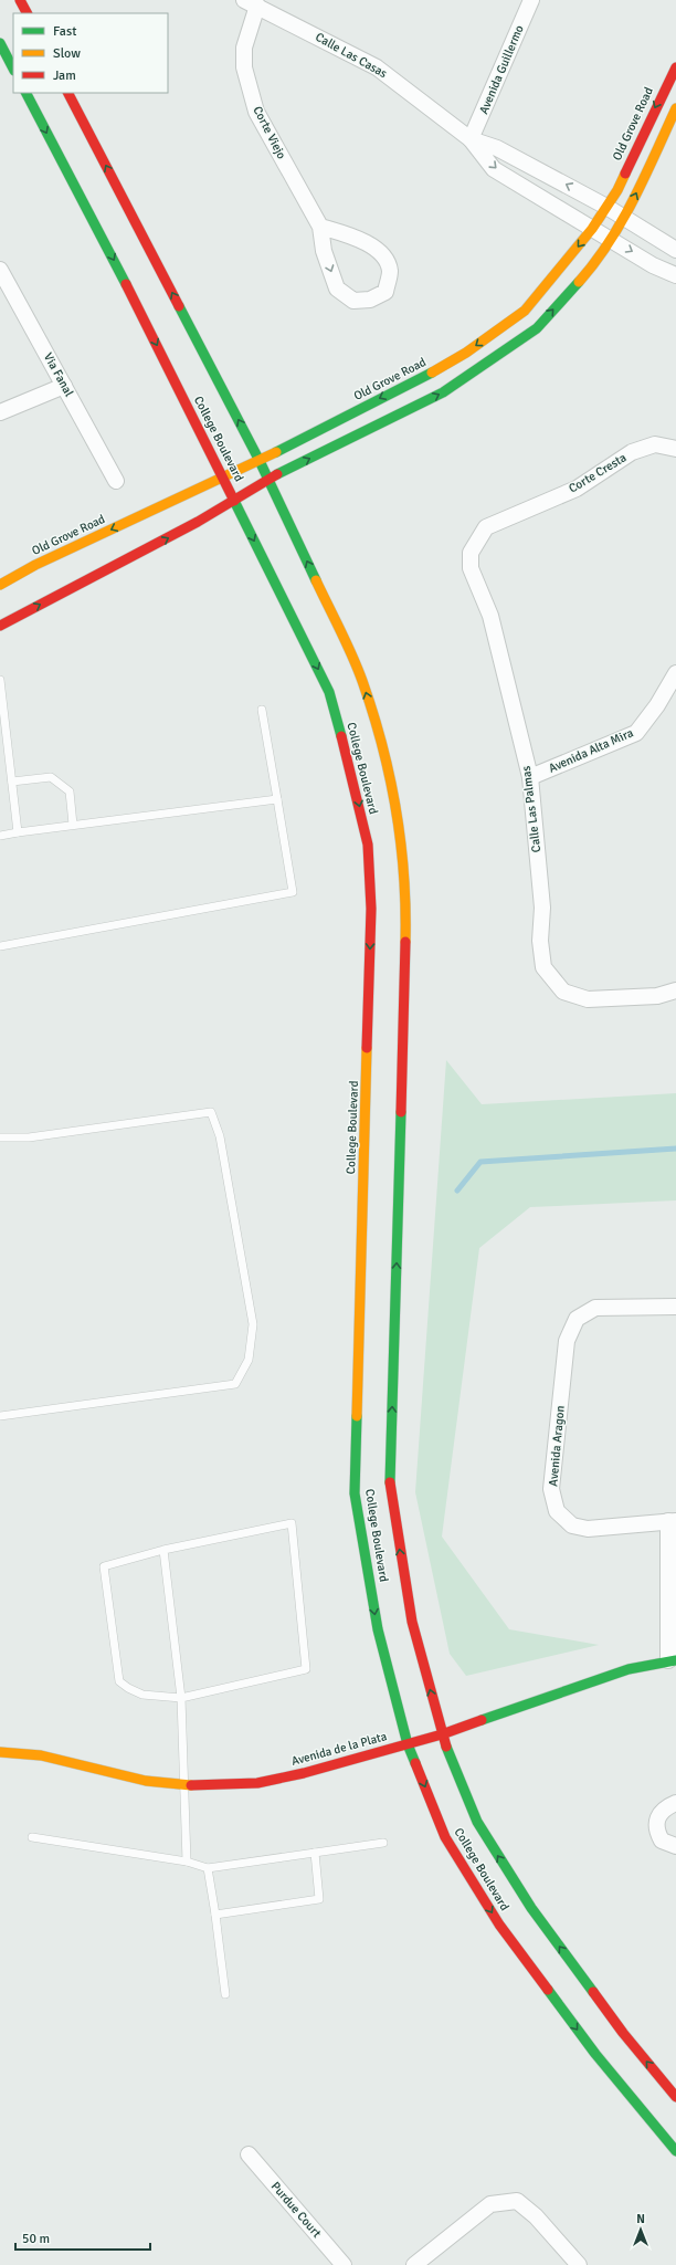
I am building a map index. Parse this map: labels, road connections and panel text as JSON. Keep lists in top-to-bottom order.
{
  "streets": {
    "main road": ["Old Grove Road", "College Boulevard", "Avenida de la Plata"],
    "street": [
      "Calle Las Casas",
      "Avenida Guillermo",
      "Corte Viejo",
      "Via Fanal",
      "Corte Cresta",
      "Avenida Alta Mira",
      "Calle Las Palmas",
      "Avenida Aragon",
      "Purdue Court"
    ]
  },
  "crossings": [
    ["Calle Las Casas", "Avenida Guillermo"],
    ["Calle Las Casas", "Old Grove Road"],
    ["Calle Las Casas", "Corte Viejo"],
    ["Old Grove Road", "College Boulevard"],
    ["College Boulevard", "Avenida de la Plata"],
    ["Corte Cresta", "Calle Las Palmas"],
    ["Avenida Alta Mira", "Calle Las Palmas"]
  ],
  "legend": ["Fast", "Slow", "Jam"],
  "scale_bar": "50 m",
  "north": "top"
}
